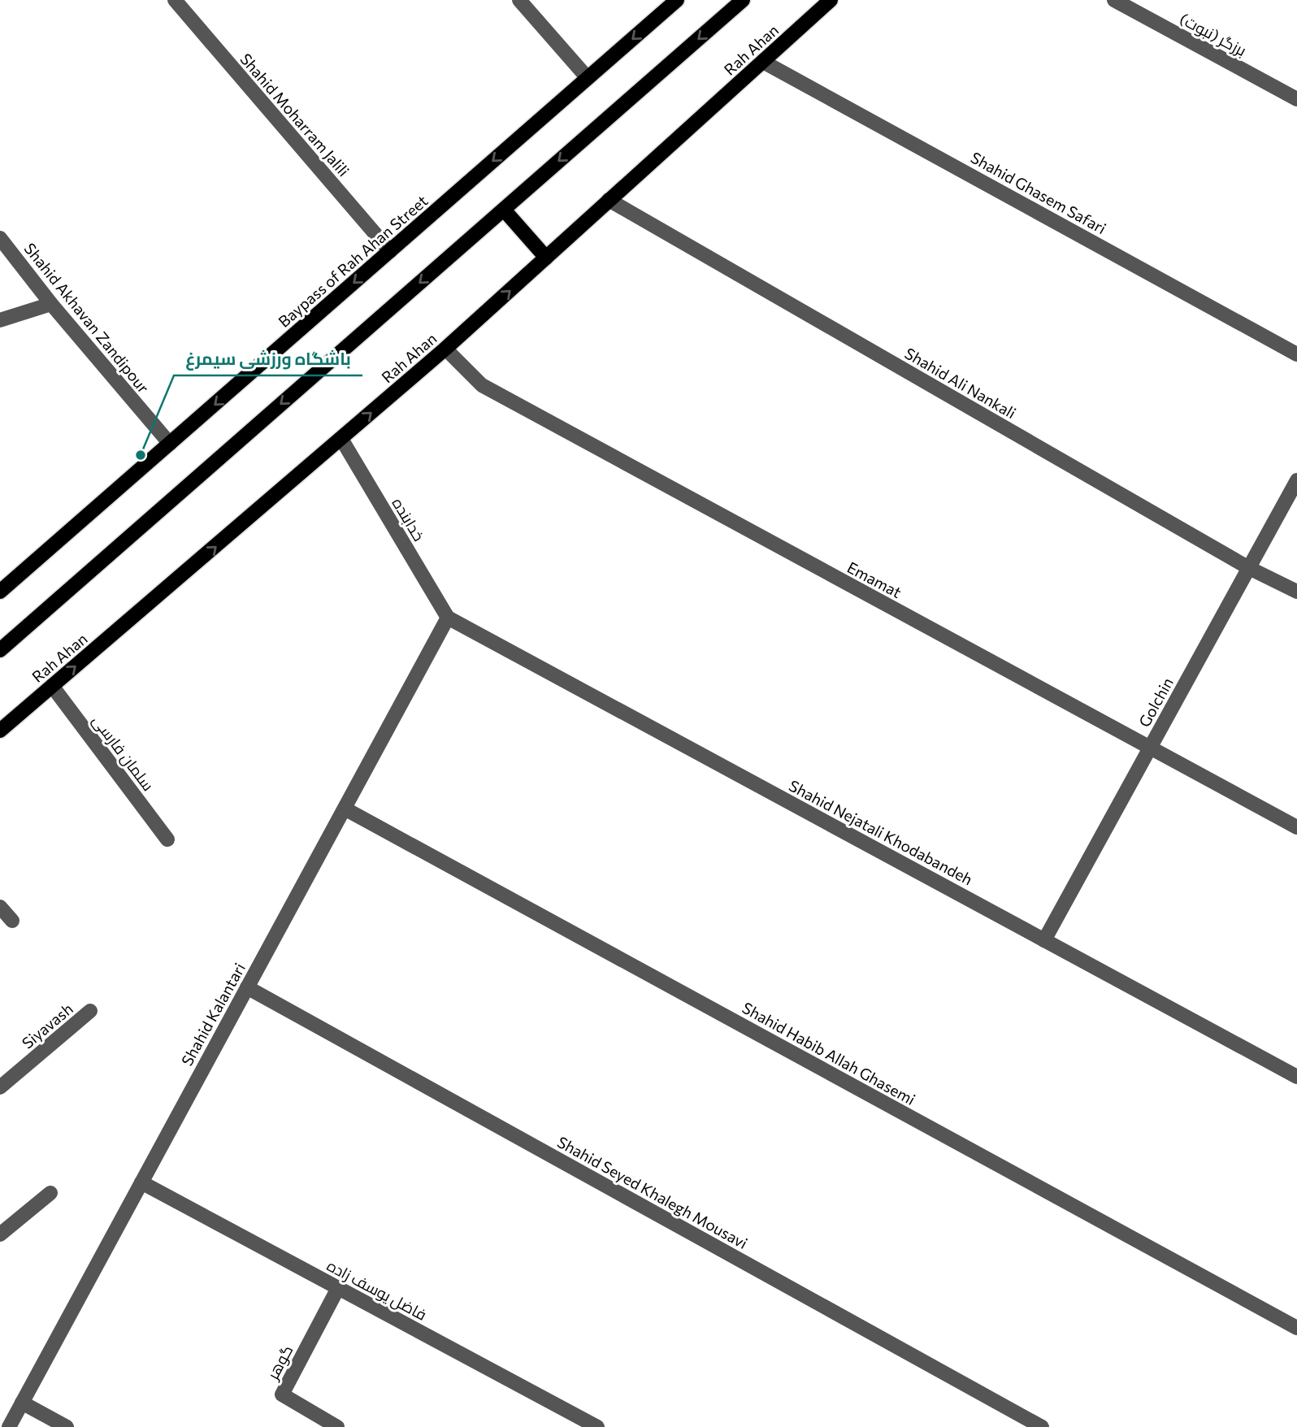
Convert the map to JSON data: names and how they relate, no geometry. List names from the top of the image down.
{
  "streets": {
    "main road": ["Rah Ahan", "Baypass of Rah Ahan Street"],
    "street": [
      "برزگر (نبوت)",
      "Shahid Moharram Jalili",
      "Shahid Ghasem Safari",
      "Shahid Akhavan Zandipour",
      "Shahid Ali Nankali",
      "خدابنده",
      "Emamat",
      "Golchin",
      "سلمان فارسی",
      "Shahid Nejatali Khodabandeh",
      "Shahid Kalantari",
      "Siyavash",
      "Shahid Habib Allah Ghasemi",
      "Shahid Seyed Khalegh Mousavi",
      "فاضل یوسف زاده",
      "گوهر"
    ]
  },
  "crossings": [
    ["Rah Ahan", "Shahid Ghasem Safari"],
    ["Rah Ahan", "Shahid Ali Nankali"],
    ["Rah Ahan", "خدابنده"],
    ["Rah Ahan", "Emamat"],
    ["Rah Ahan", "سلمان فارسی"],
    ["Shahid Moharram Jalili", "Baypass of Rah Ahan Street"],
    ["Baypass of Rah Ahan Street", "Shahid Akhavan Zandipour"],
    ["Shahid Ali Nankali", "Golchin"],
    ["خدابنده", "Shahid Nejatali Khodabandeh"],
    ["خدابنده", "Shahid Kalantari"],
    ["Emamat", "Golchin"],
    ["Golchin", "Shahid Nejatali Khodabandeh"],
    ["Shahid Nejatali Khodabandeh", "Shahid Kalantari"],
    ["Shahid Kalantari", "Shahid Habib Allah Ghasemi"],
    ["Shahid Kalantari", "Shahid Seyed Khalegh Mousavi"],
    ["Shahid Kalantari", "فاضل یوسف زاده"],
    ["فاضل یوسف زاده", "گوهر"]
  ],
  "places": ["باشگاه ورزشی سیمرغ"]
}
